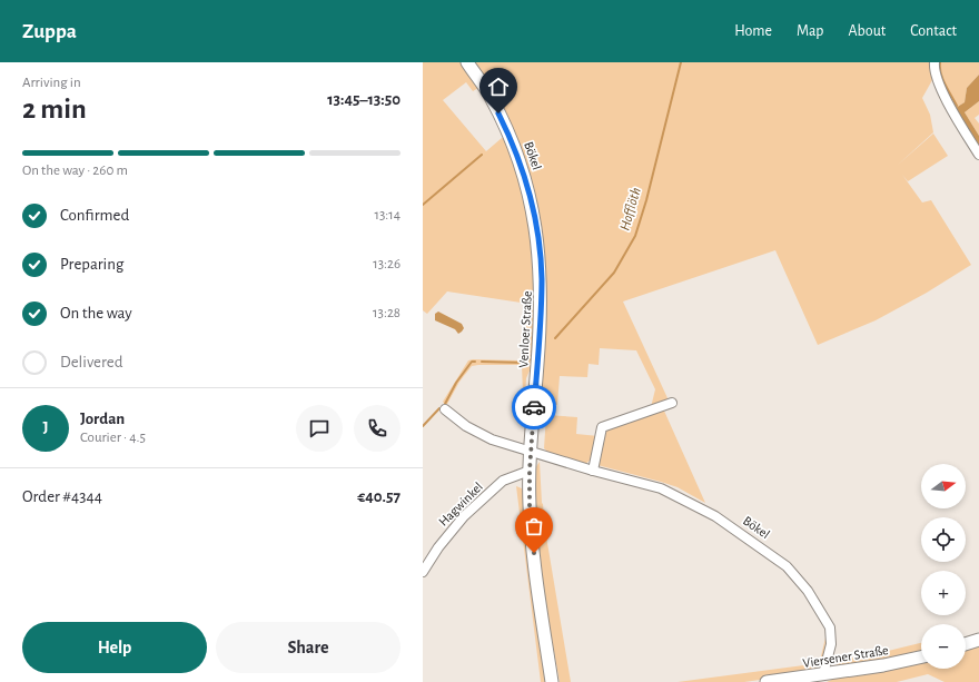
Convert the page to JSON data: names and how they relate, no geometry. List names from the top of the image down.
{
  "streets": {
    "main road": ["Bökel", "Venloer Straße", "Viersener Straße"],
    "street": ["Hagwinkel"]
  },
  "crossings": [
    ["Bökel", "Venloer Straße"],
    ["Bökel", "Viersener Straße"],
    ["Venloer Straße", "Hagwinkel"]
  ],
  "water": ["Hofflöth"],
  "north": "right",
  "page": {
    "header": "Zuppa",
    "nav": [
      "Home",
      "Map",
      "About",
      "Contact"
    ],
    "heading": ["2 min", "Arriving in", "13:45–13:50"],
    "panel": [
      "Jordan",
      "Courier · 4.5",
      "Order #4344",
      "€40.57"
    ],
    "bar": "On the way · 260 m",
    "list": [
      ["Confirmed", "13:14"],
      ["Preparing", "13:26"],
      ["On the way", "13:28"],
      "Delivered"
    ],
    "round": "J",
    "map_buttons": ["+", "−"],
    "buttons": ["Help", "Share"]
  }
}
